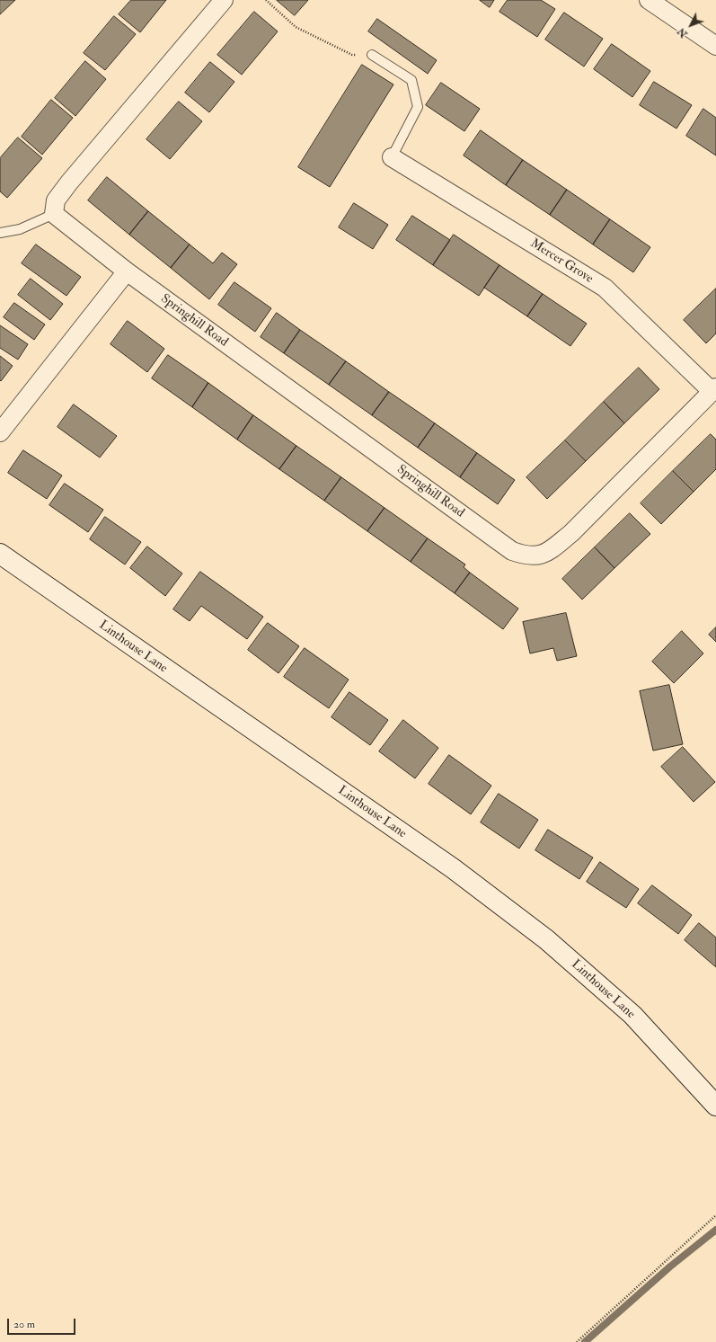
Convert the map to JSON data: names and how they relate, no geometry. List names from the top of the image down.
{
  "streets": {
    "street": ["Mercer Grove", "Springhill Road", "Linthouse Lane"]
  },
  "crossings": [
    ["Mercer Grove", "Springhill Road"]
  ],
  "scale_bar": "20 m",
  "north": "bottom left"
}
